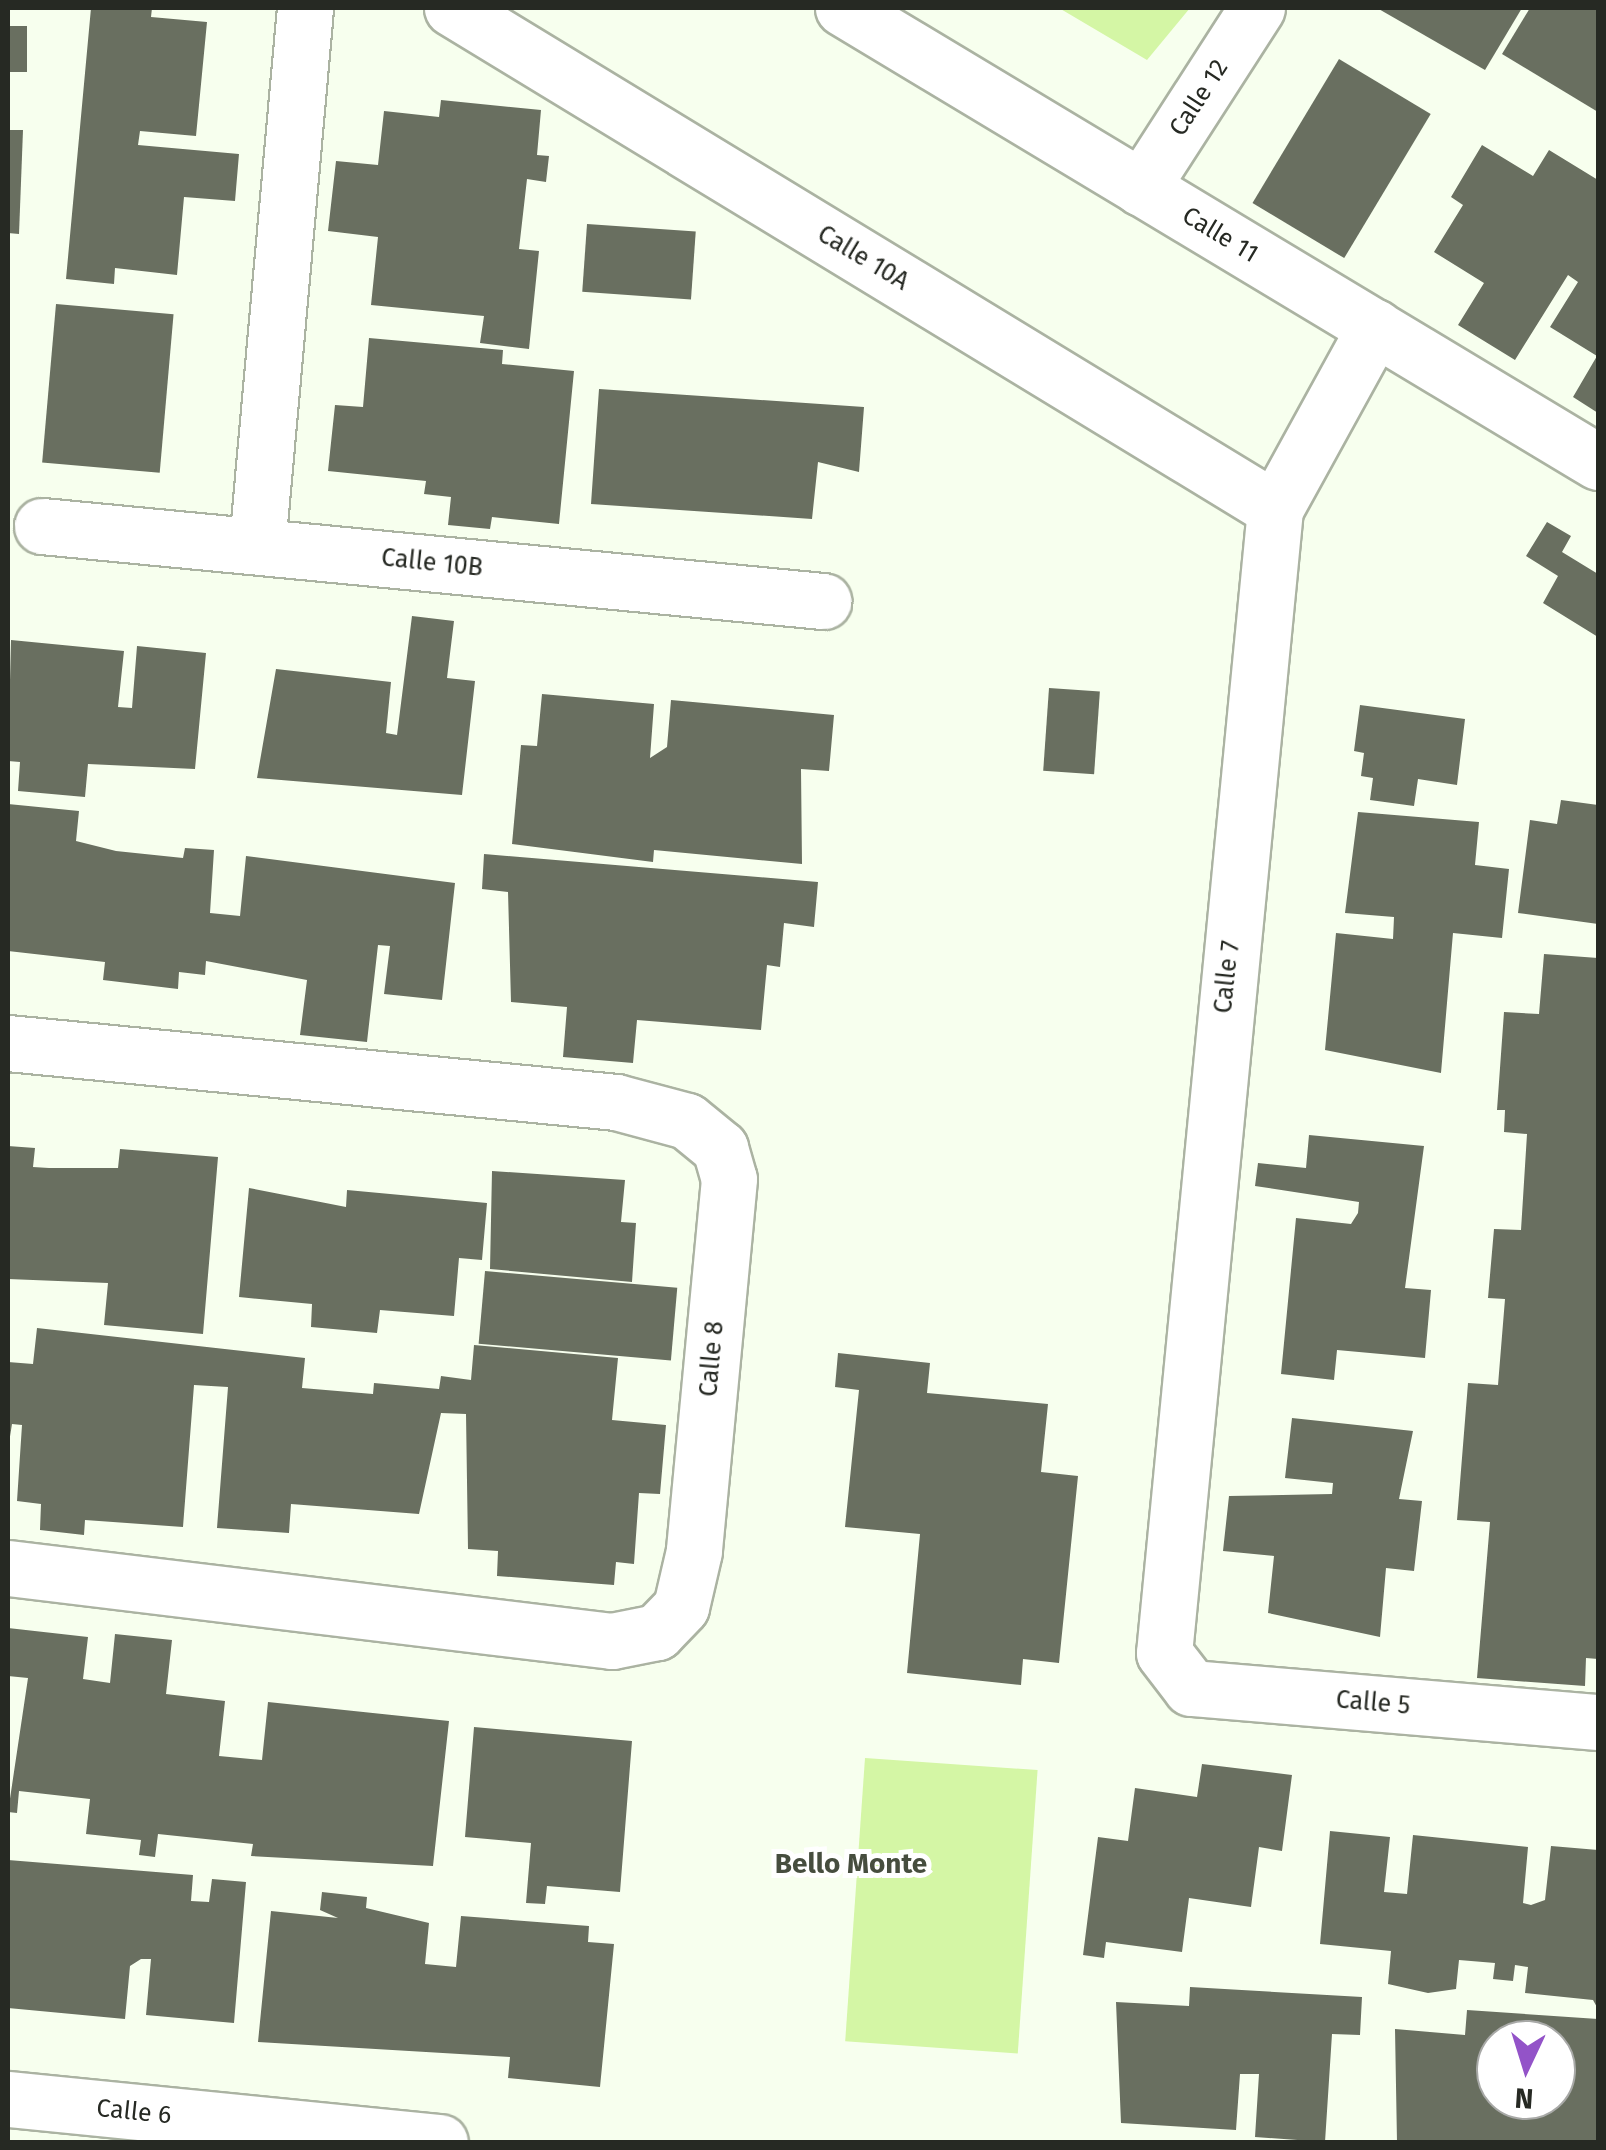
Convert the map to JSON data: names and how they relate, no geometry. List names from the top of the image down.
{
  "streets": {
    "street": [
      "Calle 12",
      "Calle 11",
      "Calle 10A",
      "Calle 10B",
      "Calle 7",
      "Calle 8",
      "Calle 5",
      "Calle 6"
    ]
  },
  "crossings": [
    ["Calle 12", "Calle 11"],
    ["Calle 11", "Calle 7"],
    ["Calle 10A", "Calle 7"],
    ["Calle 7", "Calle 5"]
  ],
  "districts": ["Bello Monte"],
  "north": "bottom"
}
